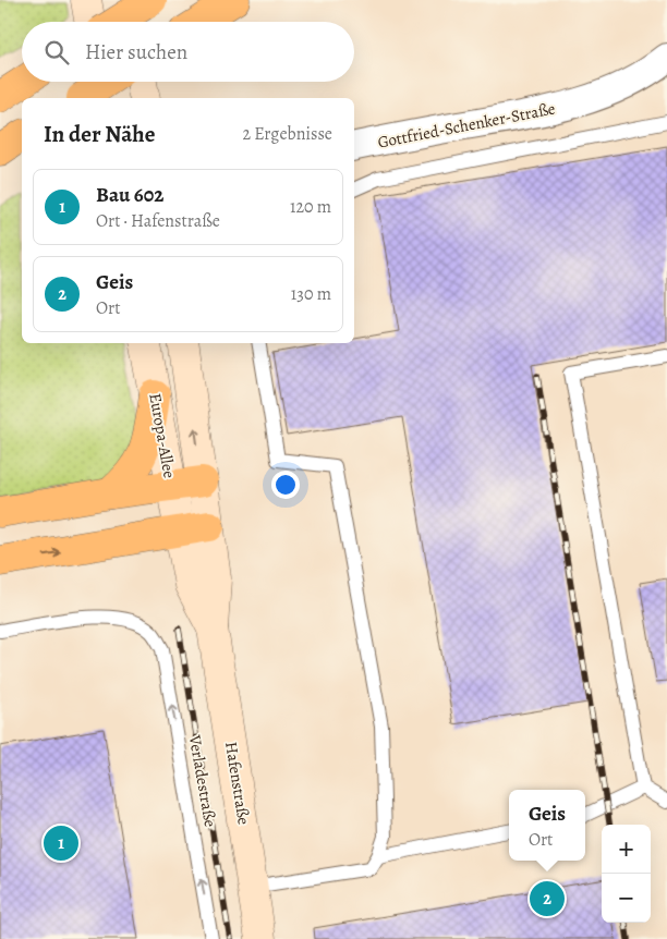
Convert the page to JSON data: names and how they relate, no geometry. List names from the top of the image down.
{
  "streets": {
    "street": ["Gottfried-Schenker-Straße", "Europa-Allee", "Hafenstraße"],
    "lane": ["Verladestraße"]
  },
  "crossings": [
    ["Europa-Allee", "Hafenstraße"]
  ],
  "page": {
    "search": "Hier suchen",
    "heading": ["In der Nähe", "2 Ergebnisse"],
    "list": [
      {
        "mark": "1",
        "name": "Bau 602",
        "note": "Ort · Hafenstraße",
        "value": "120 m"
      },
      {
        "mark": "2",
        "name": "Geis",
        "note": "Ort",
        "value": "130 m"
      }
    ],
    "popup": ["Geis", "Ort"],
    "pins": ["1", "2"],
    "map_buttons": ["+", "−"]
  }
}
